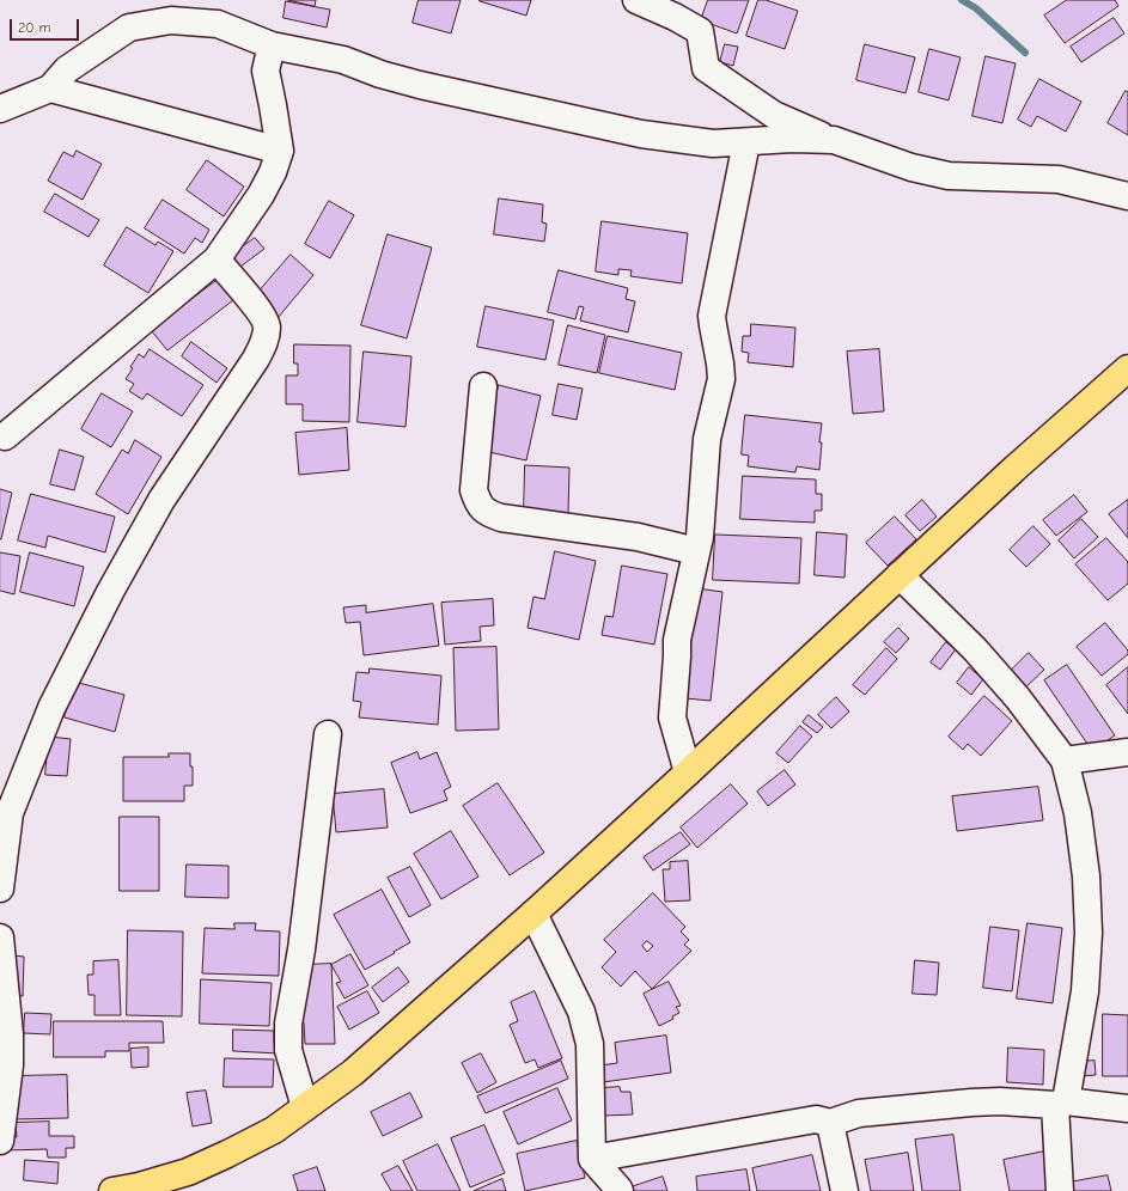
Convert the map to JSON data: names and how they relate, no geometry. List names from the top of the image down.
{
  "scale_bar": "20 m"
}
